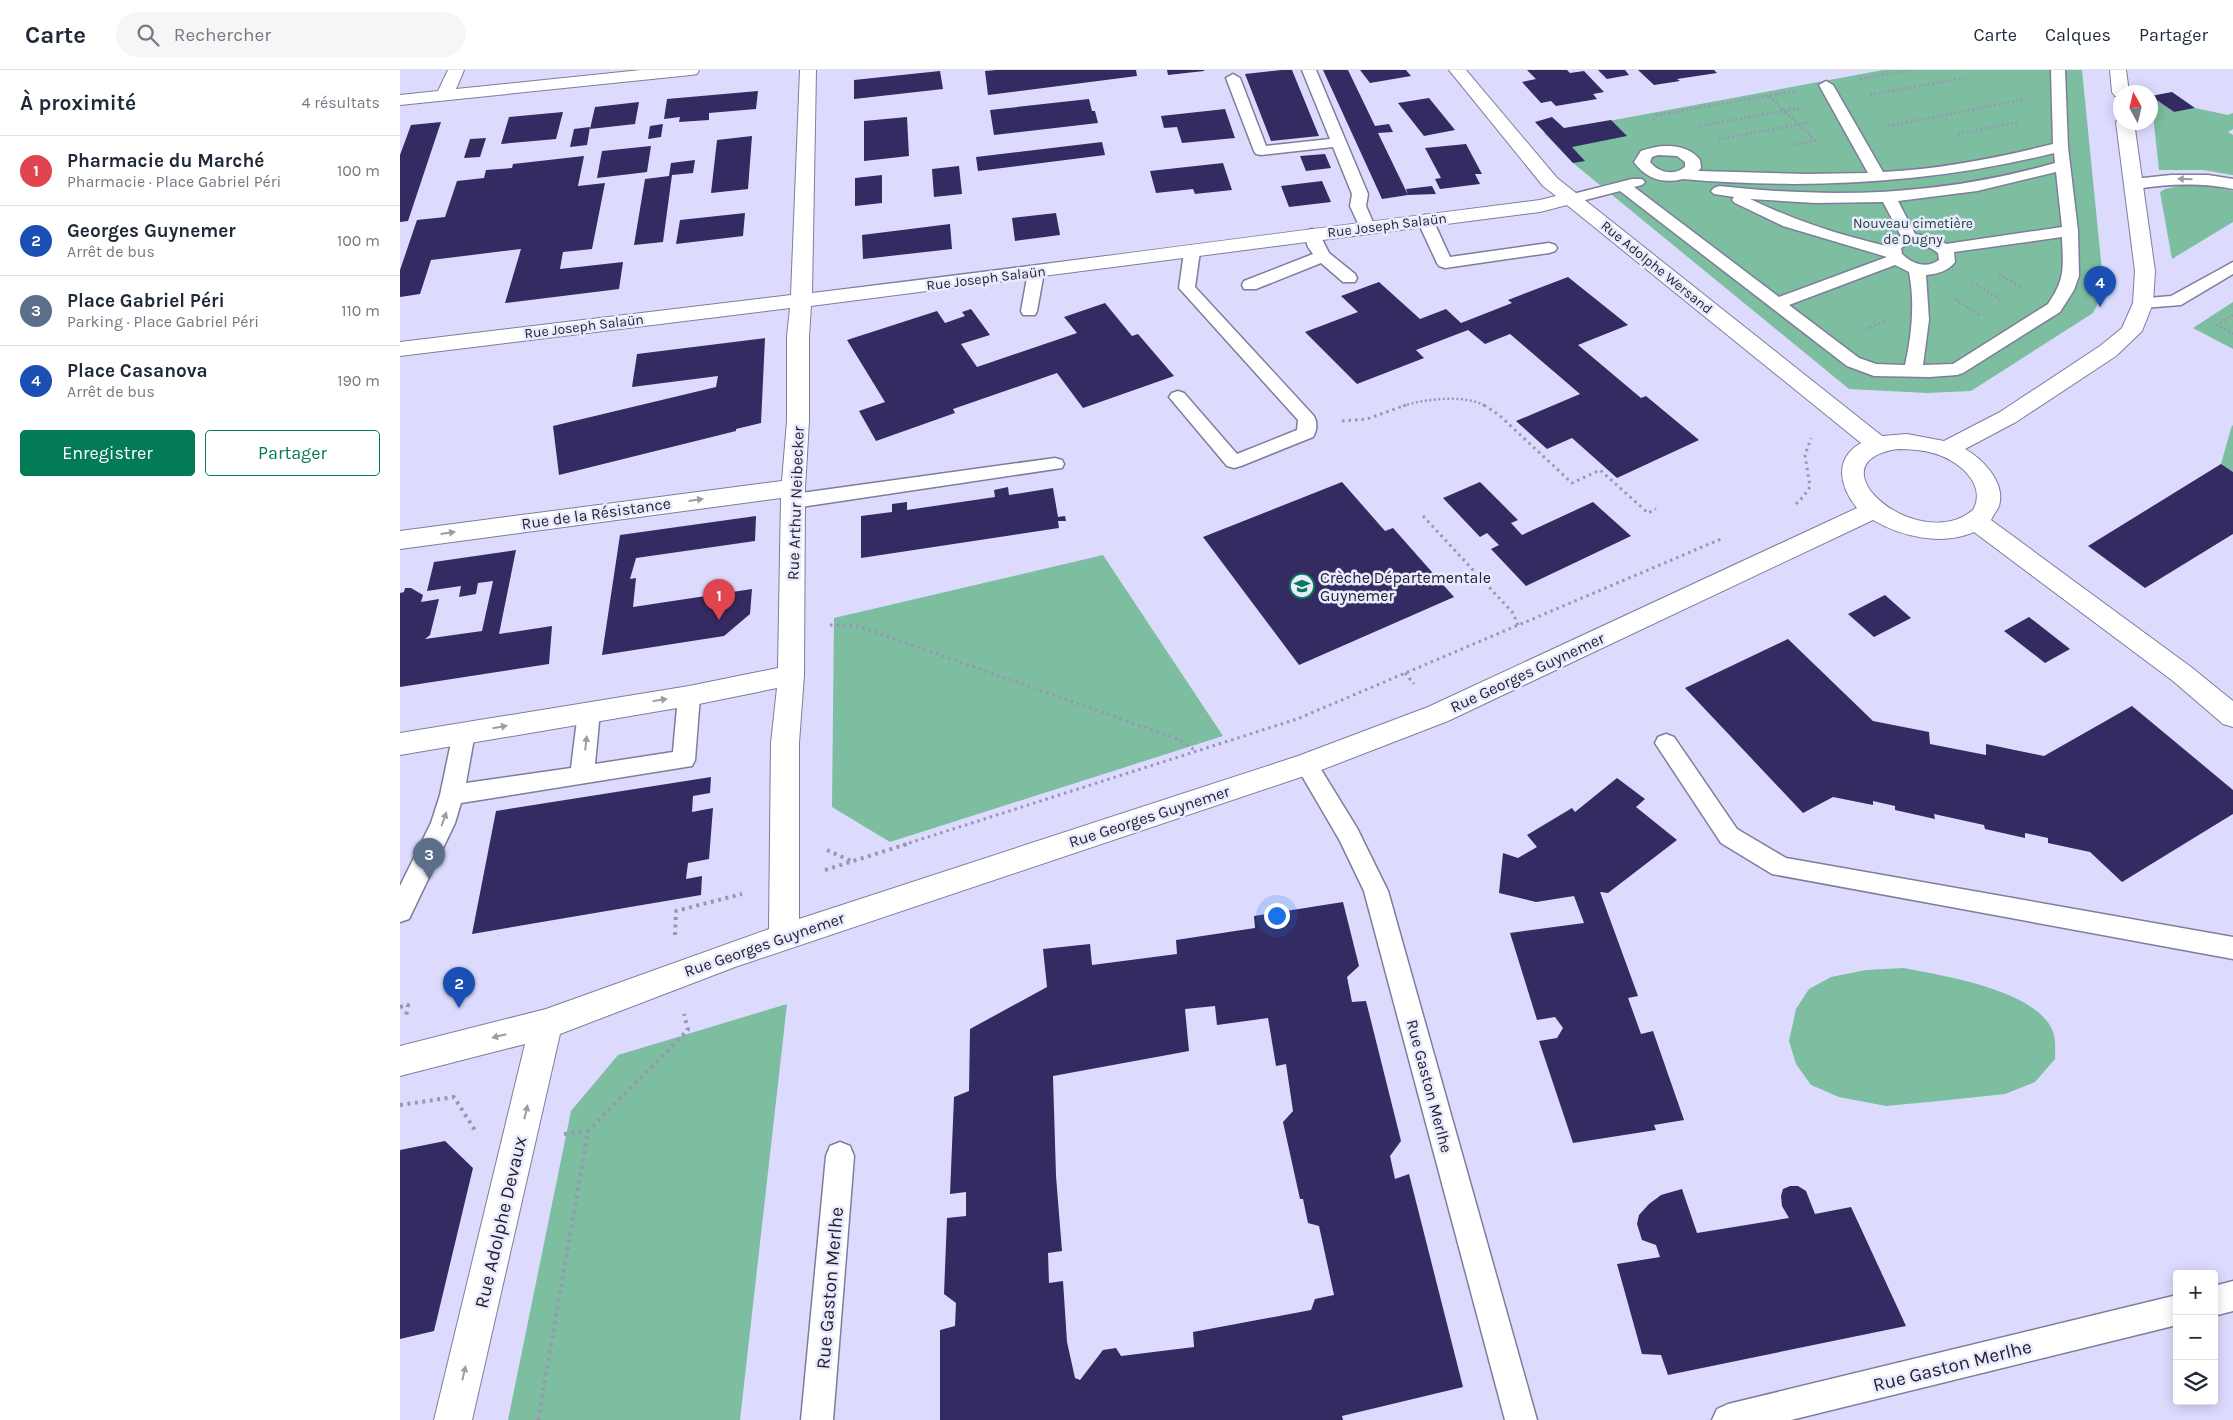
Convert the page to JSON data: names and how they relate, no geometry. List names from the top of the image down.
{
  "streets": {
    "street": [
      "Rue Joseph Salaün",
      "Rue Adolphe Wersand",
      "Rue Arthur Neibecker",
      "Rue de la Résistance",
      "Rue Georges Guynemer",
      "Rue Adolphe Devaux"
    ],
    "lane": ["Rue Gaston Merlhe"]
  },
  "crossings": [
    ["Rue Joseph Salaün", "Rue Adolphe Wersand"],
    ["Rue Joseph Salaün", "Rue Arthur Neibecker"],
    ["Rue Adolphe Wersand", "Rue Georges Guynemer"],
    ["Rue Arthur Neibecker", "Rue de la Résistance"],
    ["Rue Arthur Neibecker", "Rue Georges Guynemer"],
    ["Rue Georges Guynemer", "Rue Gaston Merlhe"],
    ["Rue Georges Guynemer", "Rue Adolphe Devaux"]
  ],
  "one_way": ["Rue Adolphe Devaux"],
  "parks": ["Nouveau cimetière de Dugny"],
  "places": {
    "school or university": ["Crèche Départementale Guynemer"]
  },
  "north": "top",
  "page": {
    "header": "Carte",
    "search": "Rechercher",
    "nav": ["Carte", "Calques", "Partager"],
    "heading": ["À proximité", "4 résultats"],
    "list": [
      {
        "mark": "1",
        "name": "Pharmacie du Marché",
        "note": "Pharmacie · Place Gabriel Péri",
        "value": "100 m"
      },
      {
        "mark": "2",
        "name": "Georges Guynemer",
        "note": "Arrêt de bus",
        "value": "100 m"
      },
      {
        "mark": "3",
        "name": "Place Gabriel Péri",
        "note": "Parking · Place Gabriel Péri",
        "value": "110 m"
      },
      {
        "mark": "4",
        "name": "Place Casanova",
        "note": "Arrêt de bus",
        "value": "190 m"
      }
    ],
    "pins": [
      "4",
      "1",
      "3",
      "2"
    ],
    "buttons": ["Enregistrer", "Partager"],
    "map_buttons": ["+", "−"]
  }
}
